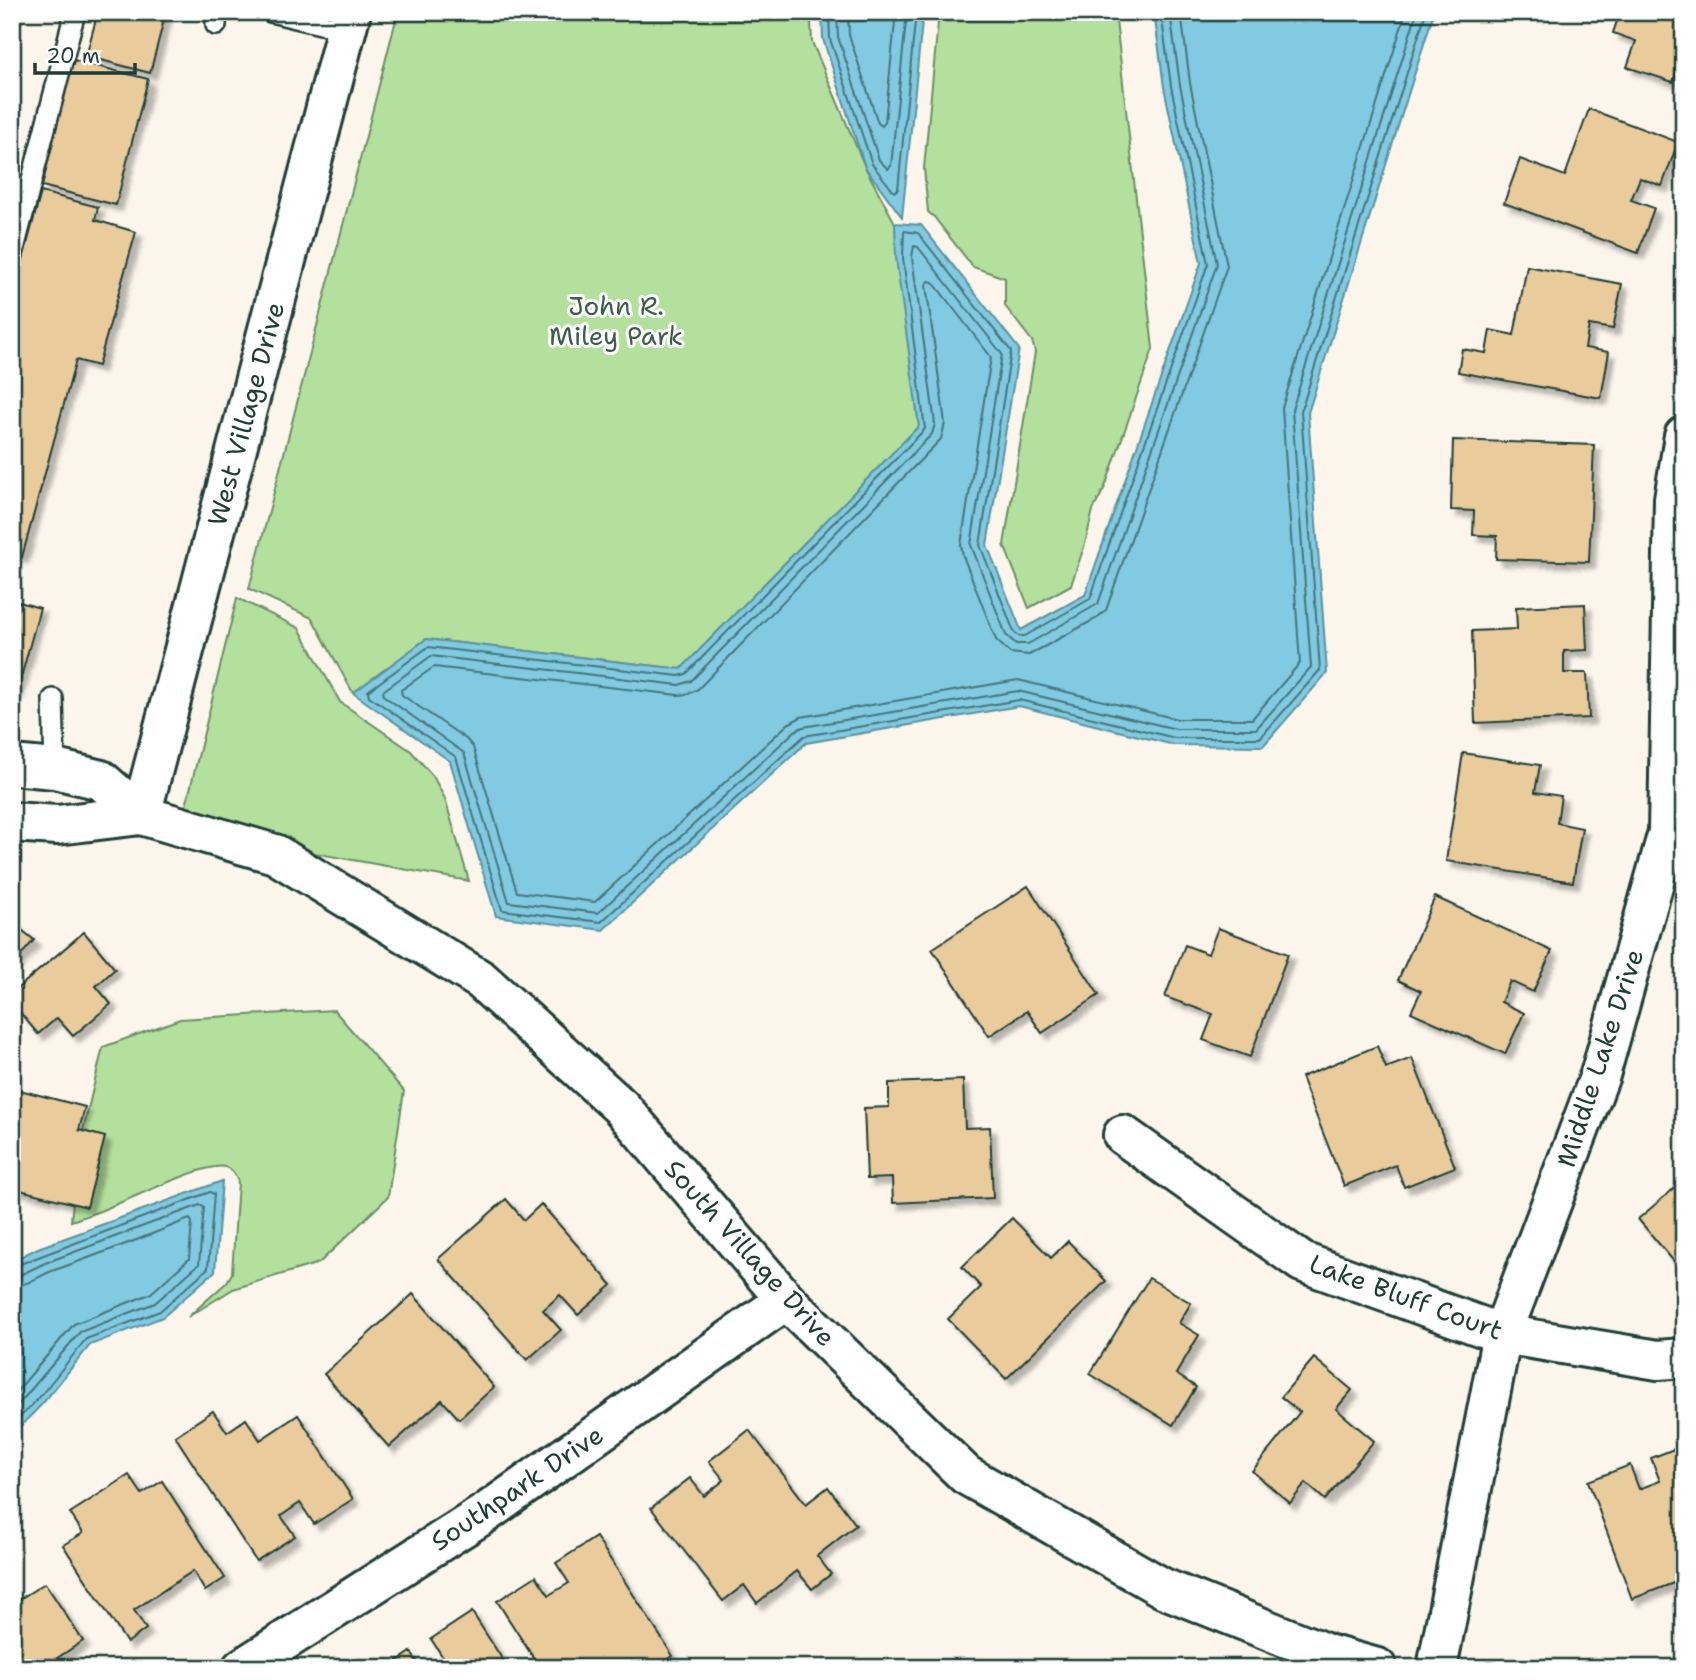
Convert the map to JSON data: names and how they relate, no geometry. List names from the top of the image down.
{
  "streets": {
    "street": [
      "West Village Drive",
      "Middle Lake Drive",
      "South Village Drive",
      "Lake Bluff Court",
      "Southpark Drive"
    ]
  },
  "crossings": [
    ["West Village Drive", "South Village Drive"],
    ["Middle Lake Drive", "Lake Bluff Court"],
    ["South Village Drive", "Southpark Drive"]
  ],
  "parks": ["John R. Miley Park"],
  "scale_bar": "20 m"
}
